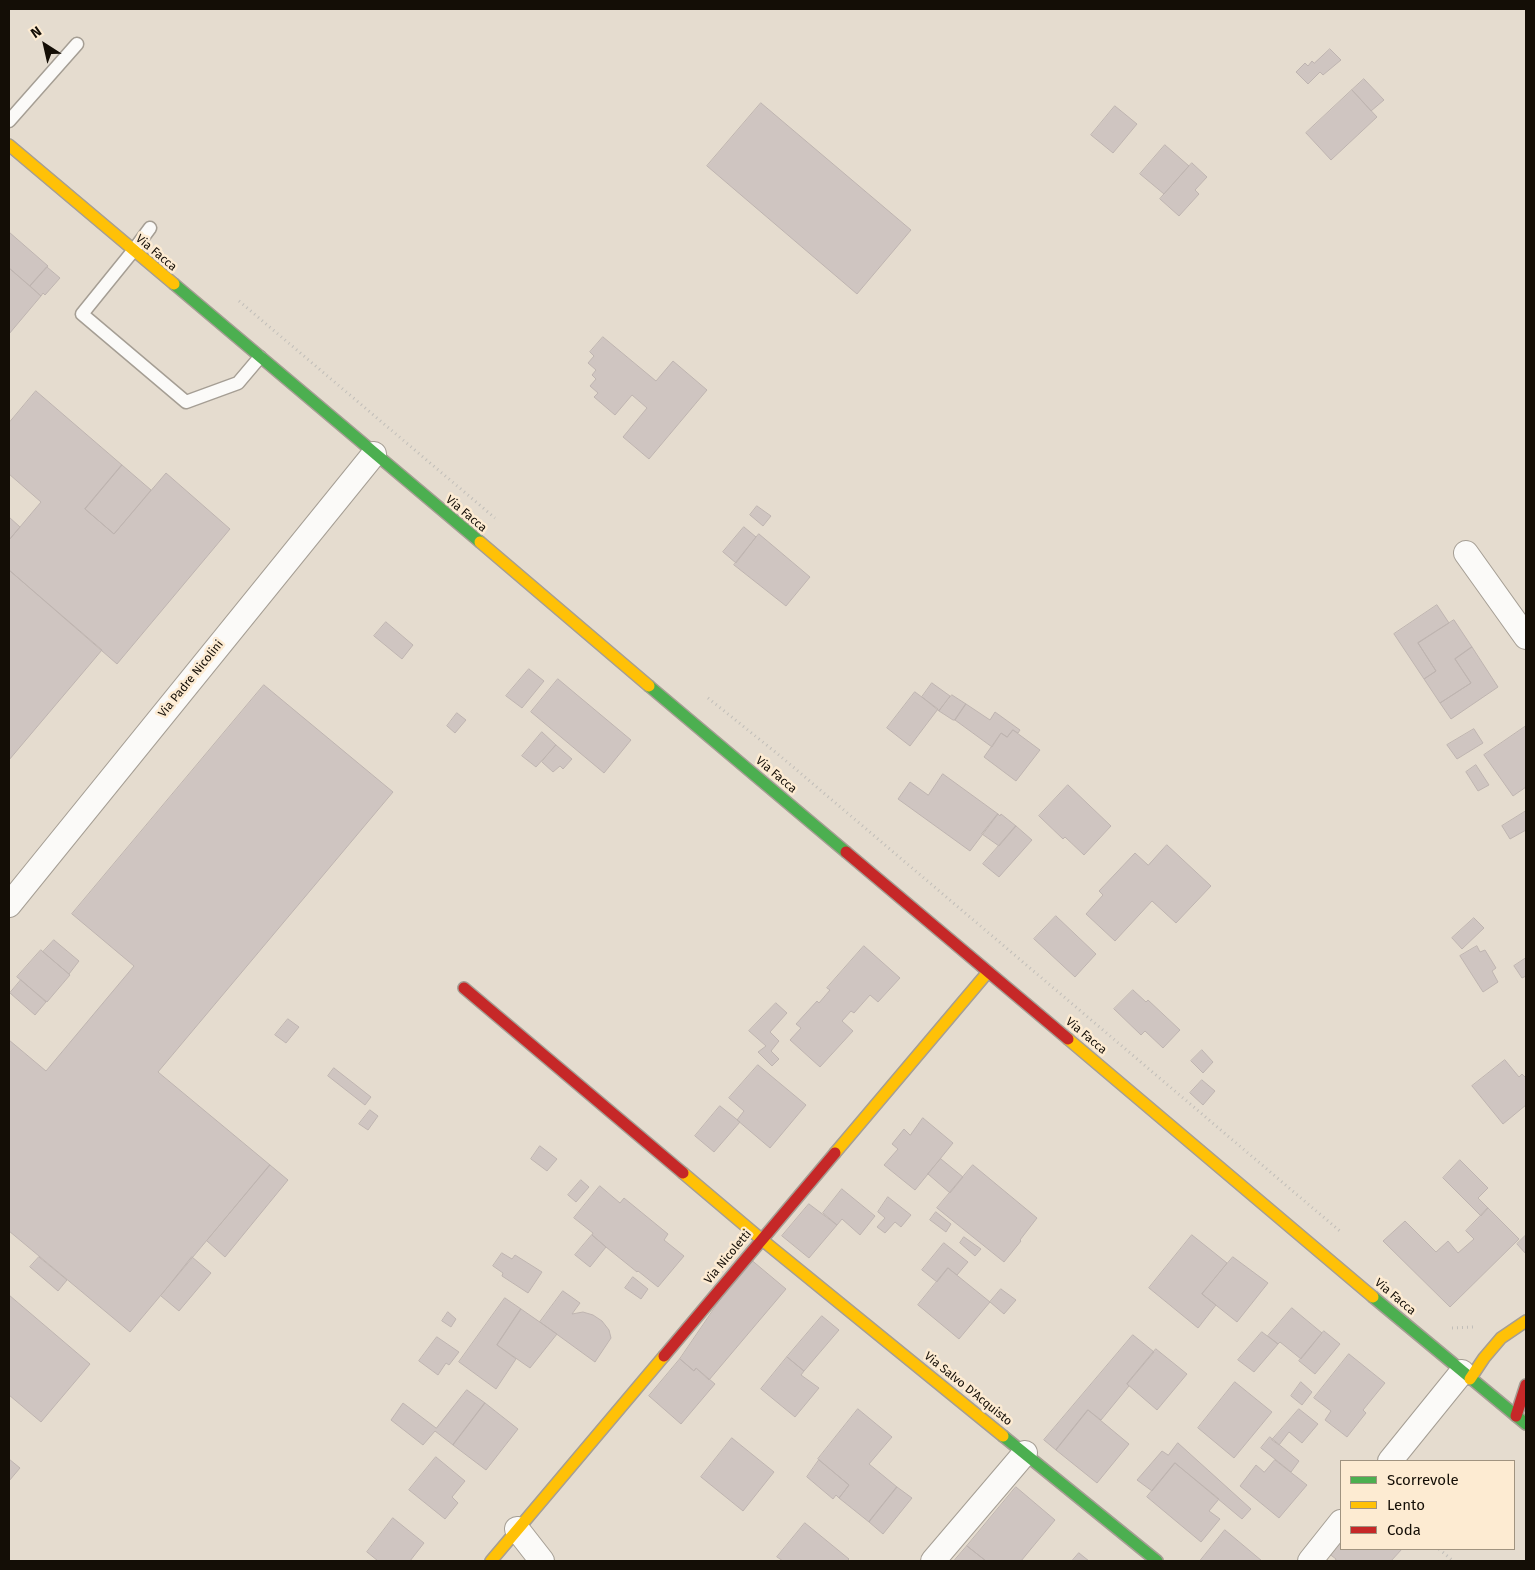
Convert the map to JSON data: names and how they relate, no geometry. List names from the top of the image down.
{
  "streets": {
    "main road": ["Via Facca", "Via Nicoletti", "Via Salvo D'Acquisto"],
    "street": ["Via Padre Nicolini"]
  },
  "crossings": [
    ["Via Facca", "Via Padre Nicolini"],
    ["Via Facca", "Via Nicoletti"],
    ["Via Nicoletti", "Via Salvo D'Acquisto"]
  ],
  "legend": ["Scorrevole", "Lento", "Coda"],
  "north": "top left"
}
